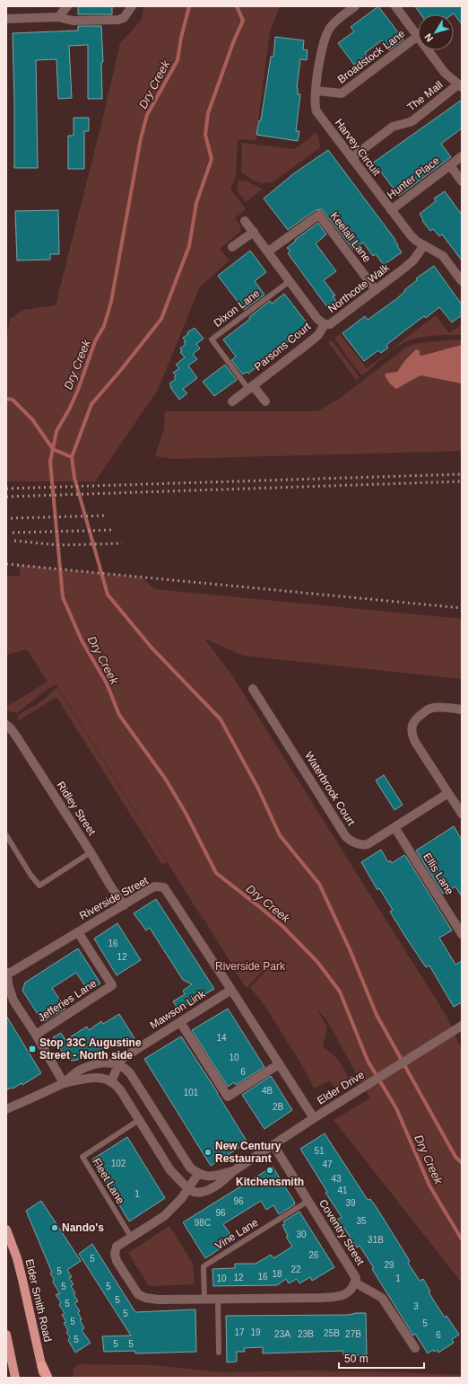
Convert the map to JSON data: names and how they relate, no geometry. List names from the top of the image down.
{
  "streets": {
    "main road": ["Elder Smith Road"],
    "street": [
      "Broadstock Lane",
      "The Mall",
      "Harvey Circuit",
      "Hunter Place",
      "Keelall Lane",
      "Northcote Walk",
      "Parsons Court",
      "Waterbrook Court",
      "Ridley Street",
      "Ellis Lane",
      "Riverside Street",
      "Jefferies Lane",
      "Mawson Link",
      "Elder Drive",
      "Coventry Street"
    ],
    "lane": ["Dixon Lane", "Fleet Lane", "Vine Lane"]
  },
  "crossings": [
    ["Broadstock Lane", "Harvey Circuit"],
    ["The Mall", "Harvey Circuit"],
    ["Harvey Circuit", "Hunter Place"],
    ["Harvey Circuit", "Northcote Walk"],
    ["Keelall Lane", "Northcote Walk"],
    ["Northcote Walk", "Dixon Lane"],
    ["Northcote Walk", "Parsons Court"],
    ["Dixon Lane", "Parsons Court"],
    ["Waterbrook Court", "Ellis Lane"],
    ["Ridley Street", "Riverside Street"],
    ["Riverside Street", "Jefferies Lane"],
    ["Riverside Street", "Mawson Link"],
    ["Riverside Street", "Elder Drive"],
    ["Elder Drive", "Coventry Street"],
    ["Fleet Lane", "Coventry Street"],
    ["Coventry Street", "Vine Lane"]
  ],
  "water": ["Dry Creek"],
  "parks": ["Riverside Park"],
  "places": {
    "transit": ["Stop 33C Augustine Street - North side"],
    "other": ["New Century Restaurant", "Kitchensmith", "Nando's"]
  },
  "house_numbers": [
    "16",
    "12",
    "14",
    "10",
    "6",
    "4B",
    "101",
    "2B",
    "51",
    "102",
    "47",
    "43",
    "41",
    "1",
    "96",
    "39",
    "96",
    "35",
    "98C",
    "30",
    "31B",
    "26",
    "5",
    "29",
    "22",
    "5",
    "18",
    "16",
    "12",
    "10",
    "1",
    "5",
    "5",
    "5",
    "5",
    "3",
    "5",
    "5",
    "5",
    "17",
    "19",
    "25B",
    "23A",
    "23B",
    "27B",
    "6",
    "5",
    "5",
    "5"
  ],
  "scale_bar": "50 m",
  "north": "bottom left"
}
